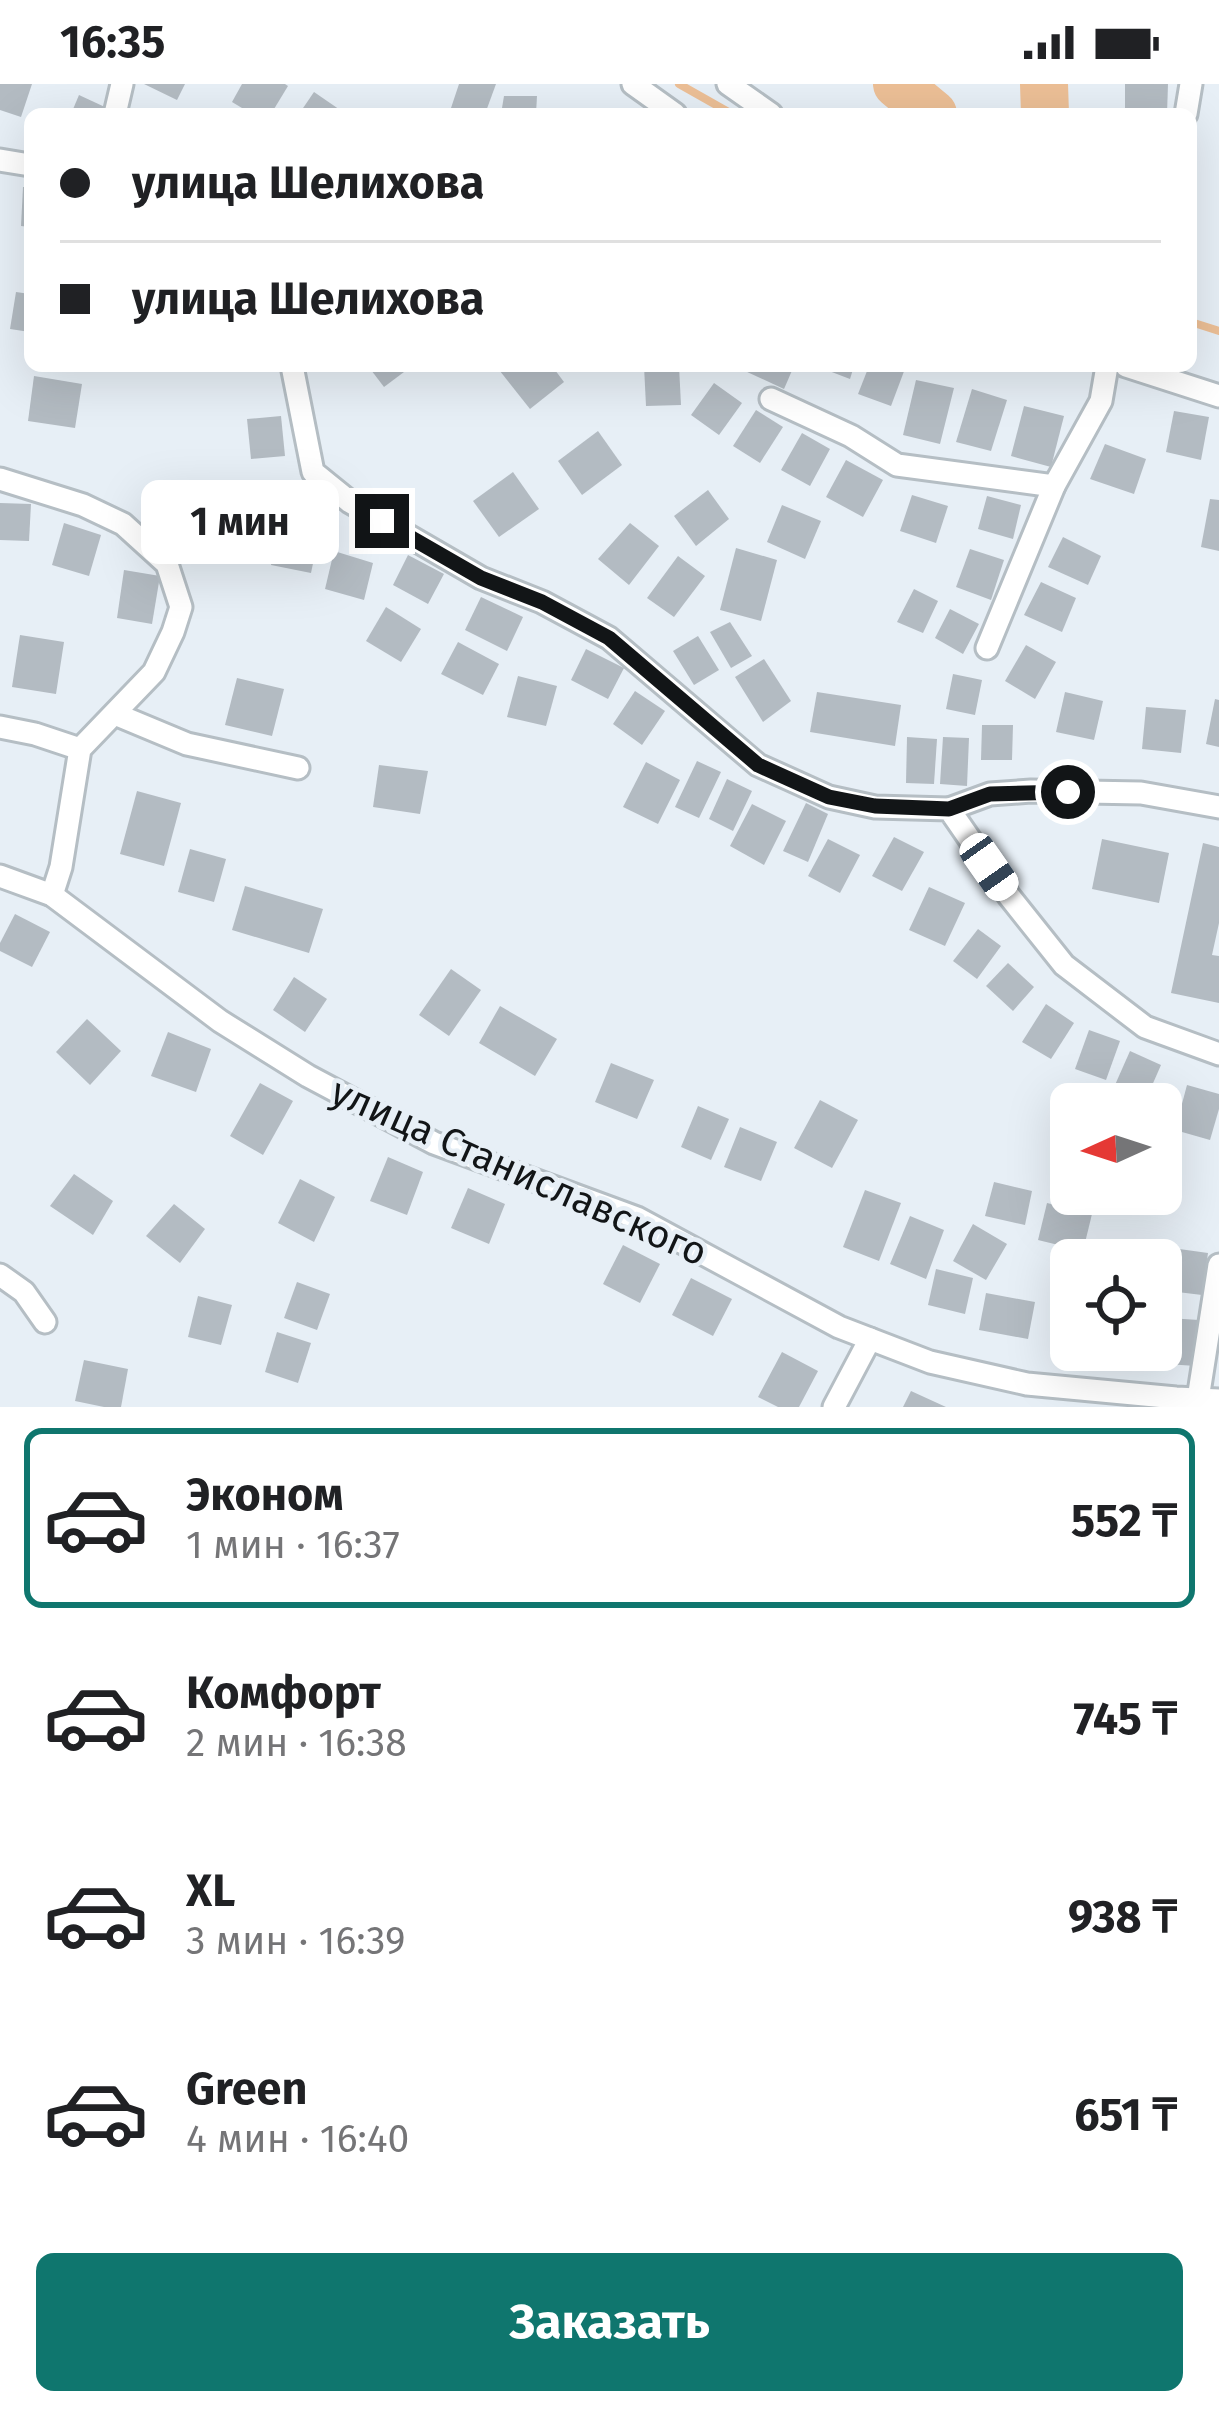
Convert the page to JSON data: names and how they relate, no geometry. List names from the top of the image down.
{
  "streets": {
    "street": ["улица Станиславского"]
  },
  "north": "left",
  "page": {
    "status": "16:35",
    "banner": ["улица Шелихова", "улица Шелихова"],
    "bubble": "1 мин",
    "list": [
      {
        "name": "Эконом",
        "note": "1 мин · 16:37",
        "value": "552 ₸"
      },
      {
        "name": "Комфорт",
        "note": "2 мин · 16:38",
        "value": "745 ₸"
      },
      {
        "name": "XL",
        "note": "3 мин · 16:39",
        "value": "938 ₸"
      },
      {
        "name": "Green",
        "note": "4 мин · 16:40",
        "value": "651 ₸"
      }
    ],
    "buttons": "Заказать"
  }
}
